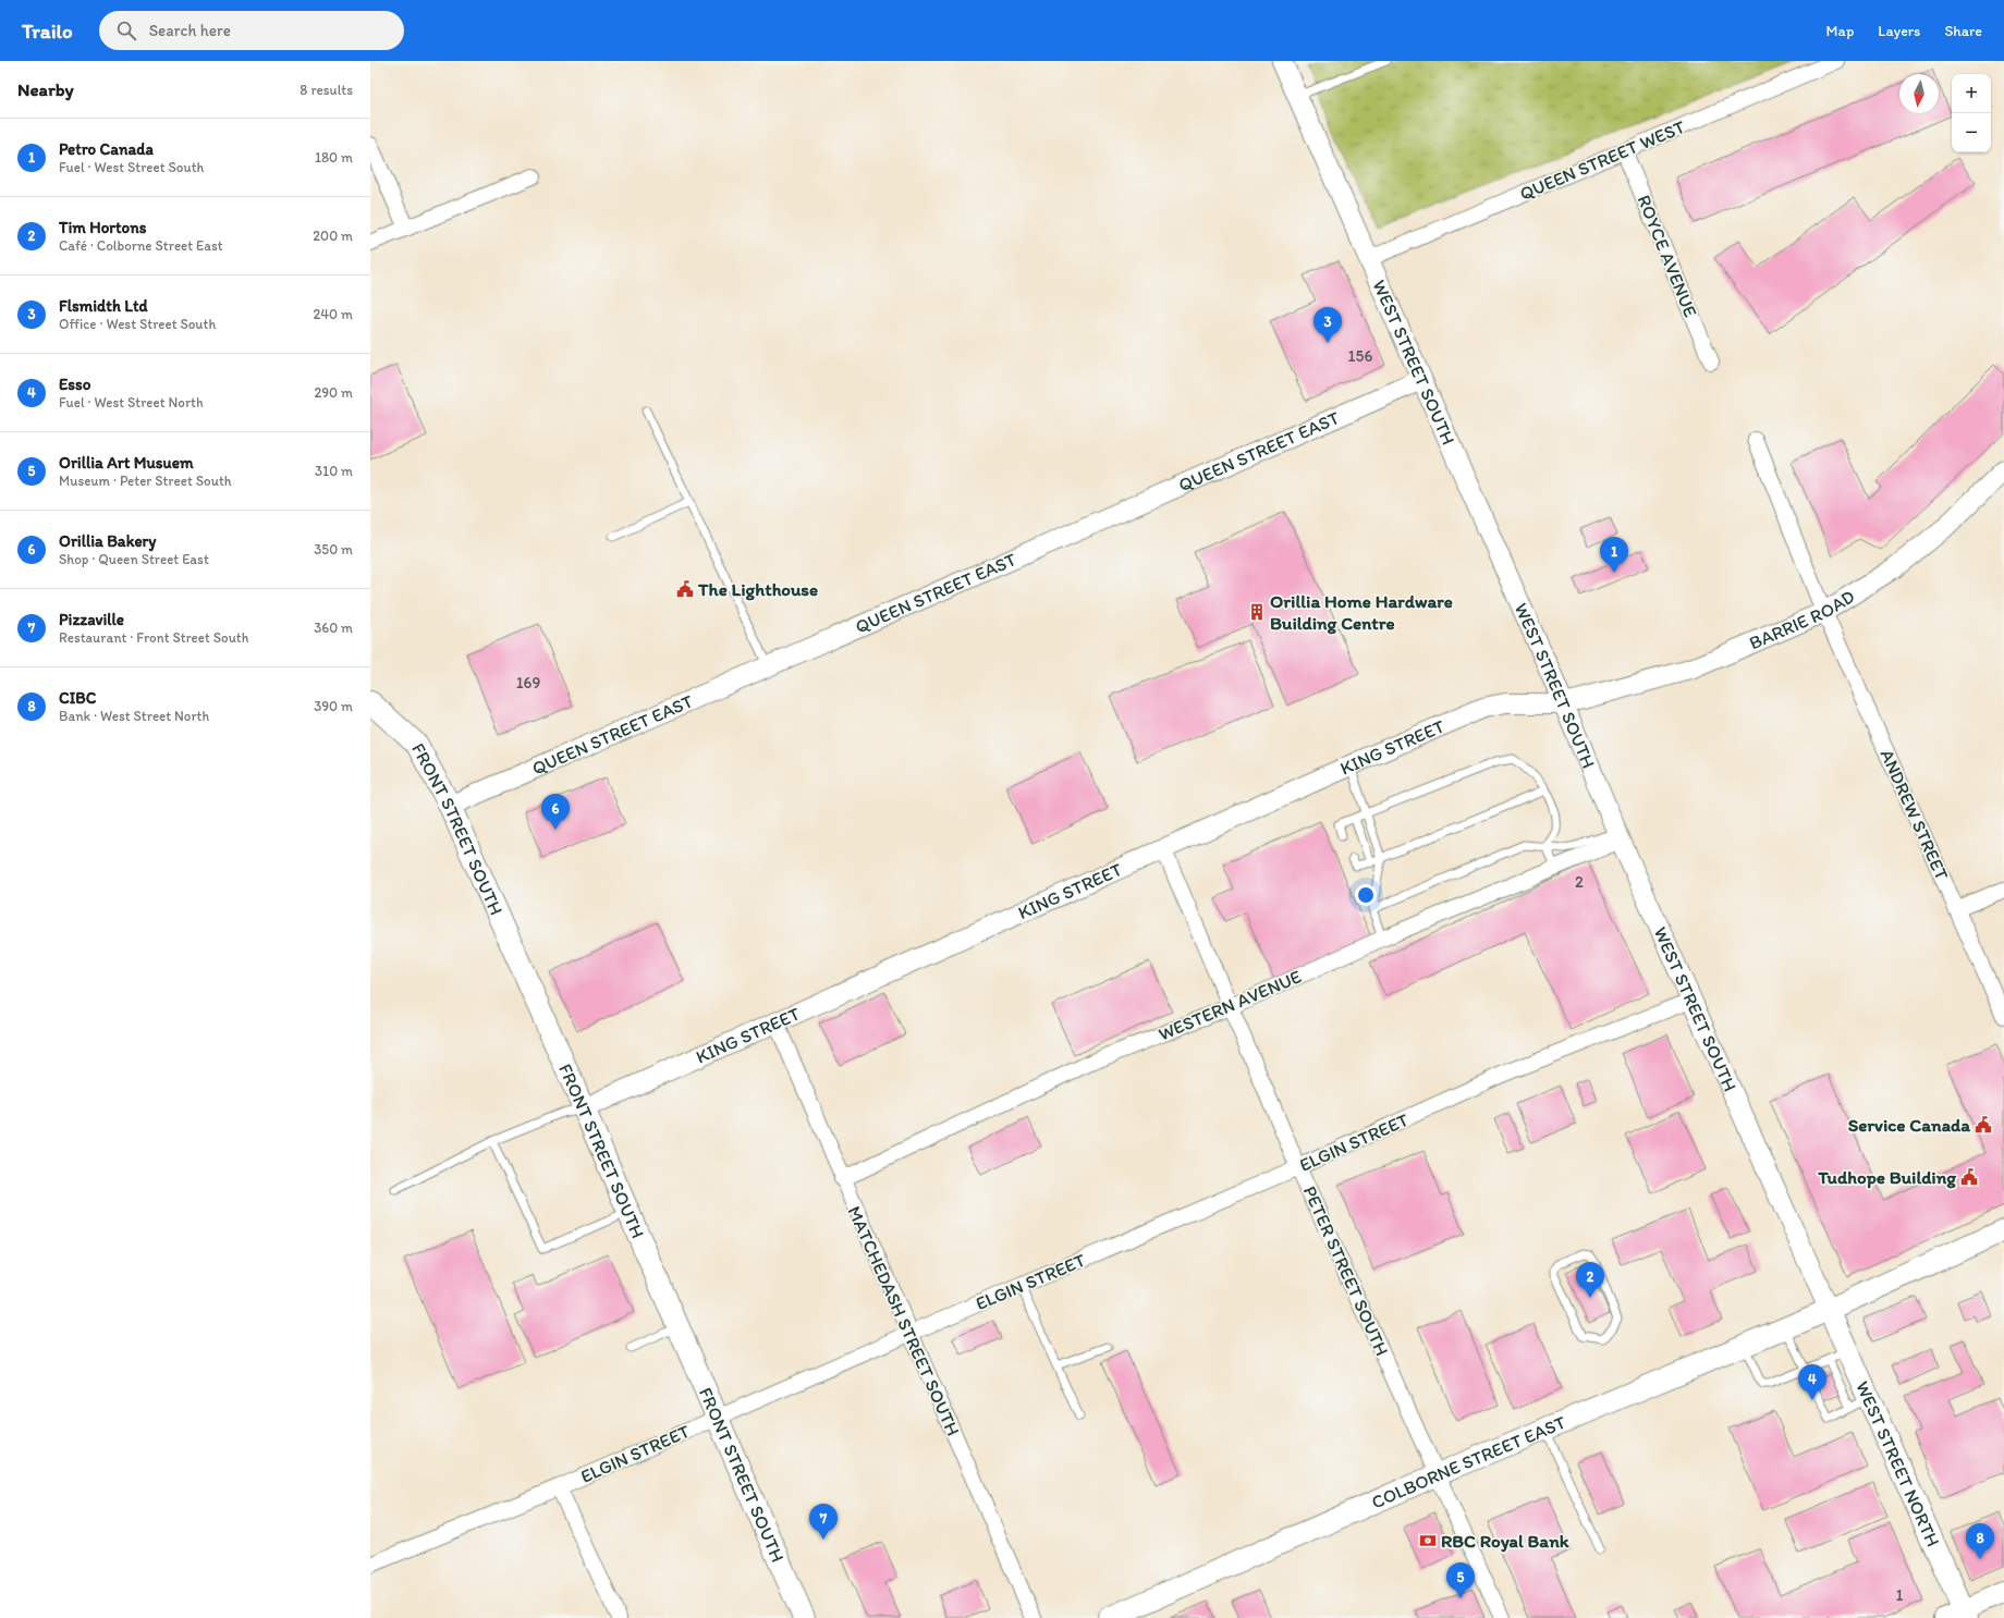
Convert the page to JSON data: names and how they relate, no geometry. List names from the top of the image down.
{
  "streets": {
    "main road": ["FRONT STREET SOUTH", "COLBORNE STREET EAST", "WEST STREET NORTH"],
    "street": [
      "QUEEN STREET WEST",
      "ROYCE AVENUE",
      "WEST STREET SOUTH",
      "QUEEN STREET EAST",
      "BARRIE ROAD",
      "KING STREET",
      "ANDREW STREET",
      "WESTERN AVENUE",
      "ELGIN STREET",
      "PETER STREET SOUTH",
      "MATCHEDASH STREET SOUTH"
    ]
  },
  "crossings": [
    ["QUEEN STREET WEST", "ROYCE AVENUE"],
    ["QUEEN STREET WEST", "WEST STREET SOUTH"],
    ["WEST STREET SOUTH", "QUEEN STREET EAST"],
    ["WEST STREET SOUTH", "BARRIE ROAD"],
    ["WEST STREET SOUTH", "KING STREET"],
    ["WEST STREET SOUTH", "WESTERN AVENUE"],
    ["WEST STREET SOUTH", "ELGIN STREET"],
    ["WEST STREET SOUTH", "COLBORNE STREET EAST"],
    ["WEST STREET SOUTH", "WEST STREET NORTH"],
    ["QUEEN STREET EAST", "FRONT STREET SOUTH"],
    ["BARRIE ROAD", "KING STREET"],
    ["BARRIE ROAD", "ANDREW STREET"],
    ["KING STREET", "FRONT STREET SOUTH"],
    ["KING STREET", "PETER STREET SOUTH"],
    ["KING STREET", "MATCHEDASH STREET SOUTH"],
    ["FRONT STREET SOUTH", "ELGIN STREET"],
    ["WESTERN AVENUE", "PETER STREET SOUTH"],
    ["WESTERN AVENUE", "MATCHEDASH STREET SOUTH"],
    ["ELGIN STREET", "PETER STREET SOUTH"],
    ["ELGIN STREET", "MATCHEDASH STREET SOUTH"],
    ["PETER STREET SOUTH", "COLBORNE STREET EAST"],
    ["COLBORNE STREET EAST", "WEST STREET NORTH"]
  ],
  "places": {
    "public building": ["The Lighthouse", "Service Canada", "Tudhope Building"],
    "building": ["Orillia Home Hardware Building Centre"],
    "bank": ["RBC Royal Bank"]
  },
  "house_numbers": [
    "156",
    "169",
    "2",
    "1"
  ],
  "north": "bottom",
  "page": {
    "header": "Trailo",
    "search": "Search here",
    "nav": ["Map", "Layers", "Share"],
    "heading": ["Nearby", "8 results"],
    "map_buttons": ["+", "−"],
    "list": [
      {
        "mark": "1",
        "name": "Petro Canada",
        "note": "Fuel · West Street South",
        "value": "180 m"
      },
      {
        "mark": "2",
        "name": "Tim Hortons",
        "note": "Café · Colborne Street East",
        "value": "200 m"
      },
      {
        "mark": "3",
        "name": "Flsmidth Ltd",
        "note": "Office · West Street South",
        "value": "240 m"
      },
      {
        "mark": "4",
        "name": "Esso",
        "note": "Fuel · West Street North",
        "value": "290 m"
      },
      {
        "mark": "5",
        "name": "Orillia Art Musuem",
        "note": "Museum · Peter Street South",
        "value": "310 m"
      },
      {
        "mark": "6",
        "name": "Orillia Bakery",
        "note": "Shop · Queen Street East",
        "value": "350 m"
      },
      {
        "mark": "7",
        "name": "Pizzaville",
        "note": "Restaurant · Front Street South",
        "value": "360 m"
      },
      {
        "mark": "8",
        "name": "CIBC",
        "note": "Bank · West Street North",
        "value": "390 m"
      }
    ],
    "pins": [
      "3",
      "1",
      "6",
      "2",
      "4",
      "7",
      "8",
      "5"
    ]
  }
}
